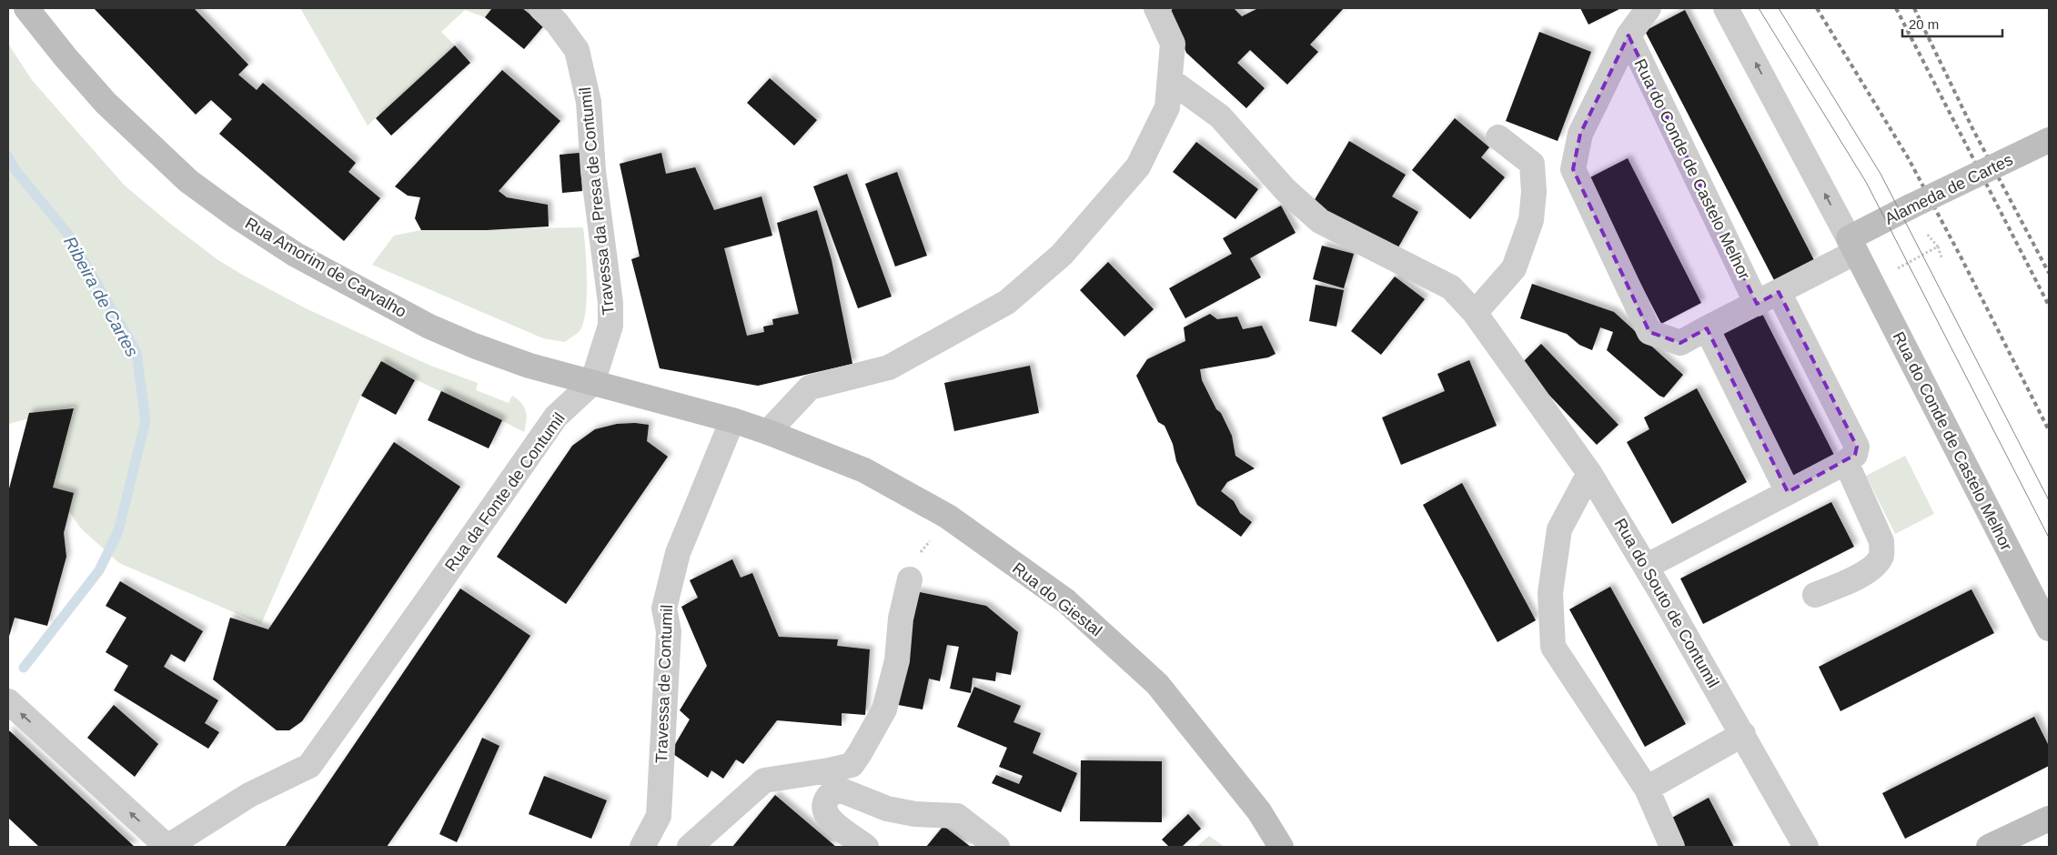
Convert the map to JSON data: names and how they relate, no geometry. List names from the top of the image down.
{
  "streets": {
    "street": [
      "Rua do Conde de Castelo Melhor",
      "Alameda de Cartes",
      "Travessa da Presa de Contumil",
      "Rua Amorim de Carvalho",
      "Rua da Fonte de Contumil",
      "Rua do Giestal",
      "Rua do Souto de Contumil",
      "Travessa de Contumil"
    ]
  },
  "crossings": [
    ["Rua do Conde de Castelo Melhor", "Alameda de Cartes"],
    ["Travessa da Presa de Contumil", "Rua Amorim de Carvalho"],
    ["Travessa da Presa de Contumil", "Rua da Fonte de Contumil"],
    ["Rua Amorim de Carvalho", "Rua da Fonte de Contumil"]
  ],
  "water": ["Ribeira de Cartes"],
  "scale_bar": "20 m"
}
